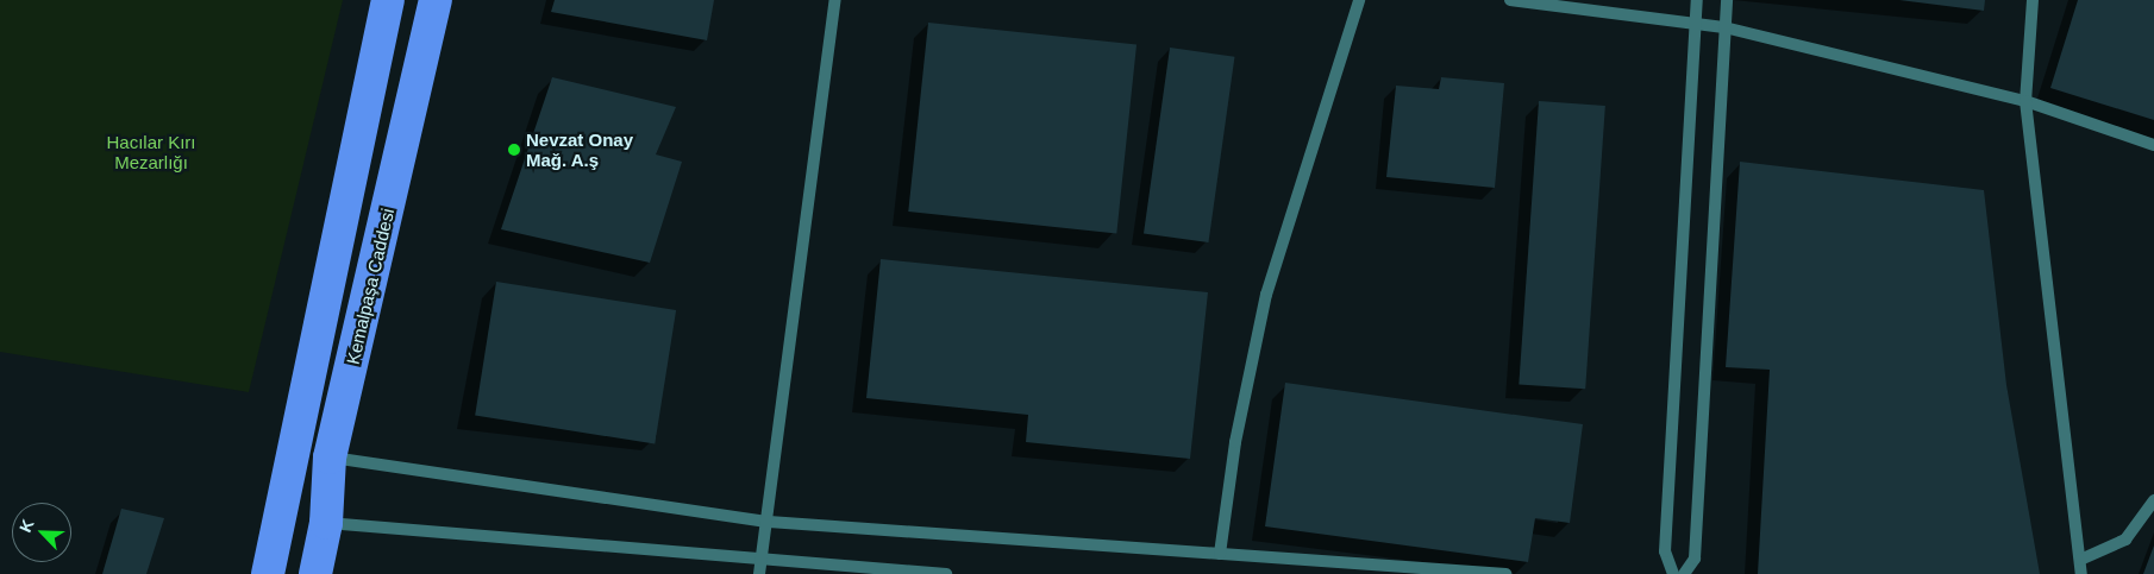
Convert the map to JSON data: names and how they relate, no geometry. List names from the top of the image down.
{
  "streets": {
    "main road": ["Kemalpaşa Caddesi"]
  },
  "parks": ["Hacılar Kırı Mezarlığı"],
  "places": ["Nevzat Onay Mağ. A.ş"],
  "north": "top left"
}
